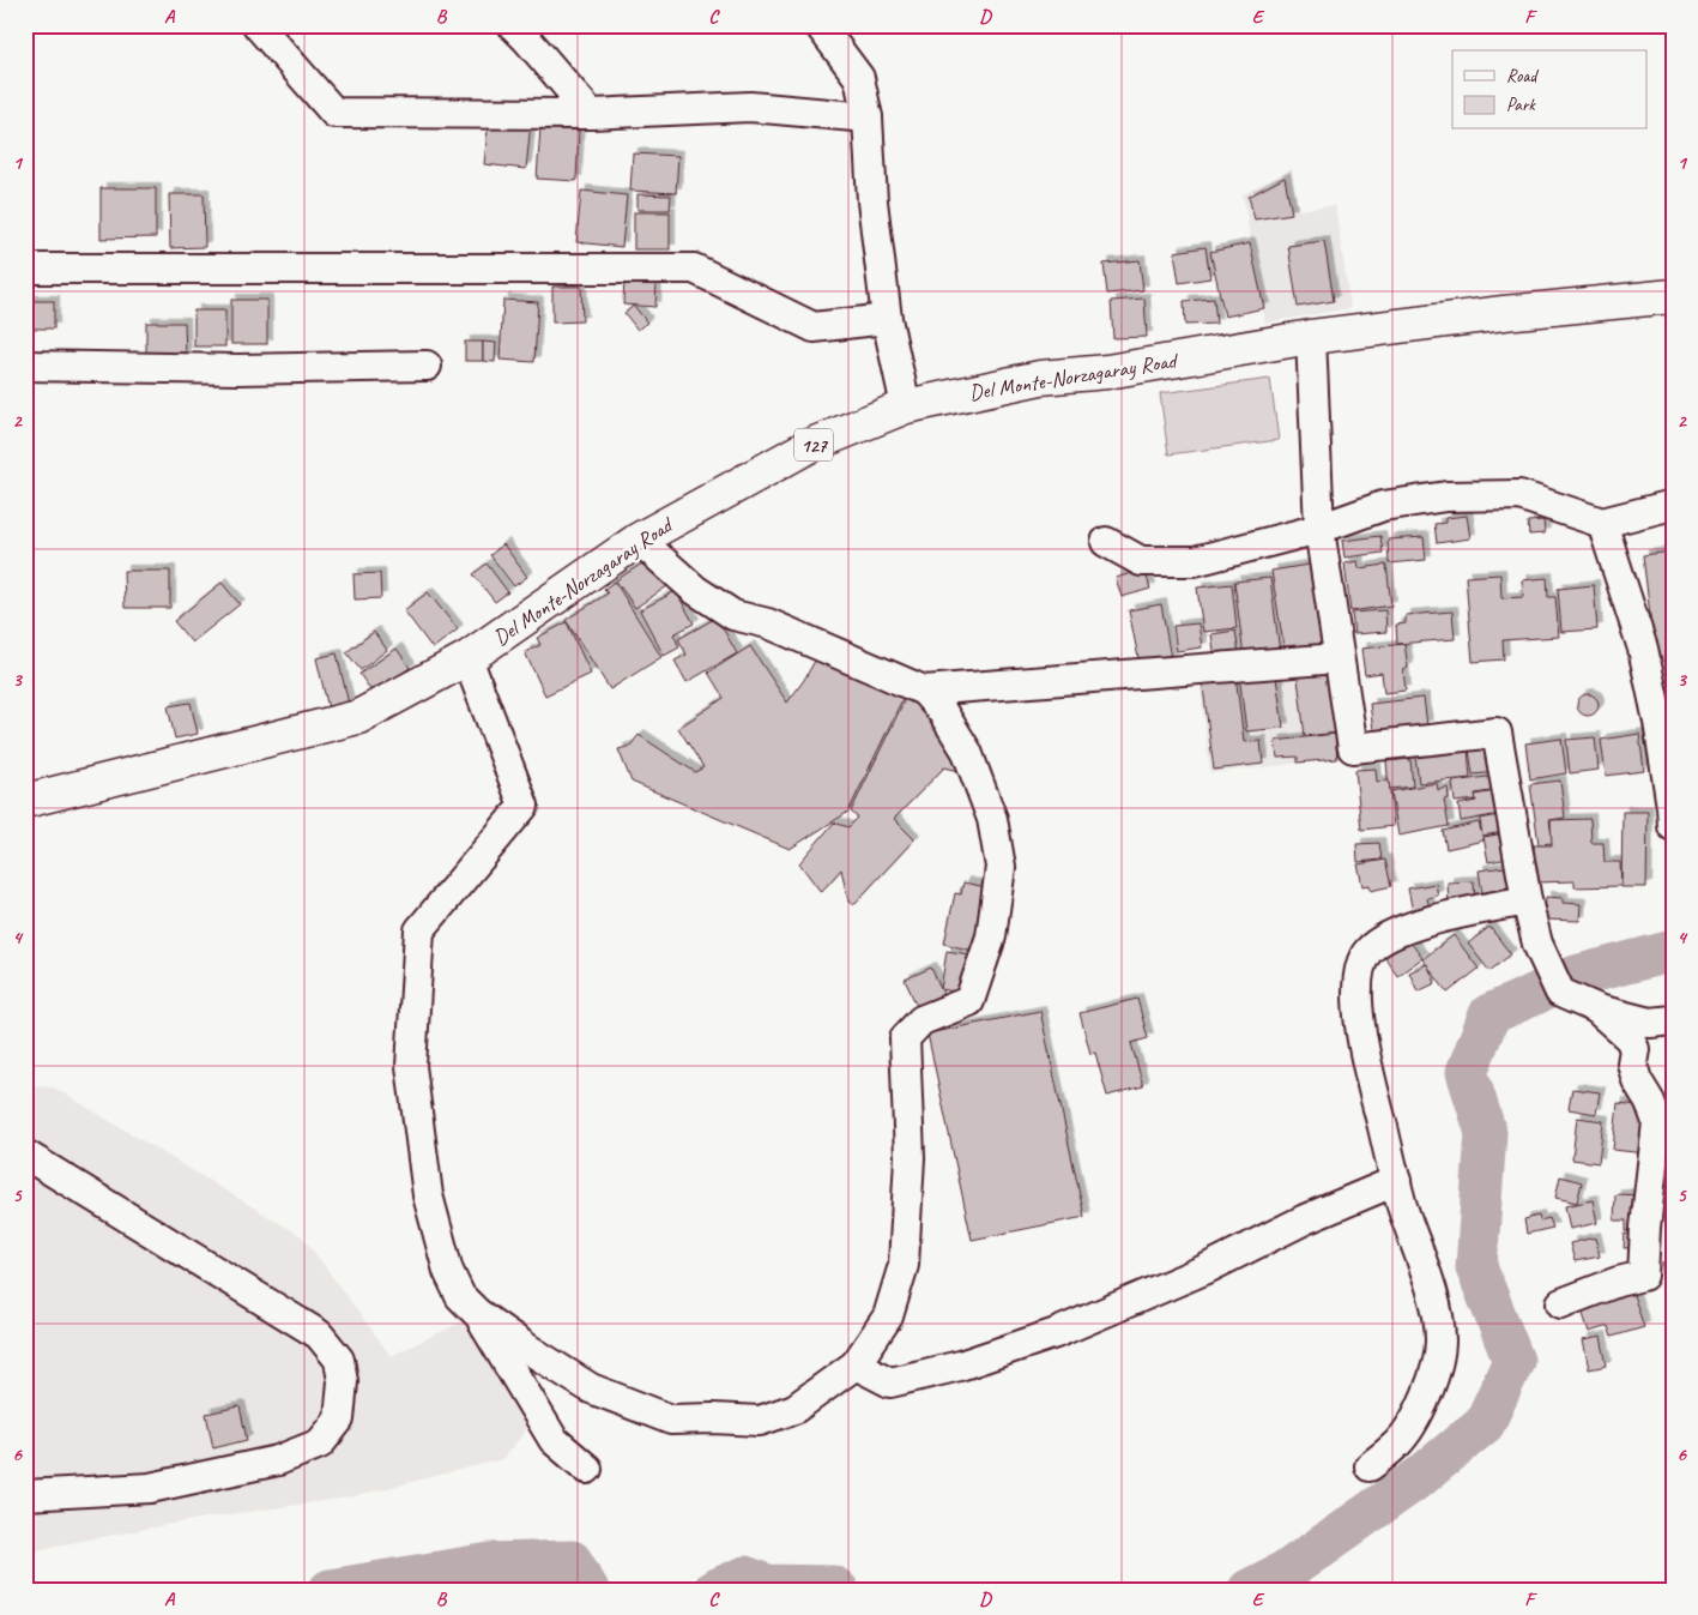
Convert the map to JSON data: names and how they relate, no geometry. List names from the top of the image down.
{
  "streets": {
    "main road": ["Del Monte-Norzagaray Road", "127"]
  },
  "legend": ["Road", "Park"],
  "grid": {
    "columns": [
      "A",
      "B",
      "C",
      "D",
      "E",
      "F"
    ],
    "rows": [
      "1",
      "2",
      "3",
      "4",
      "5",
      "6"
    ]
  }
}
